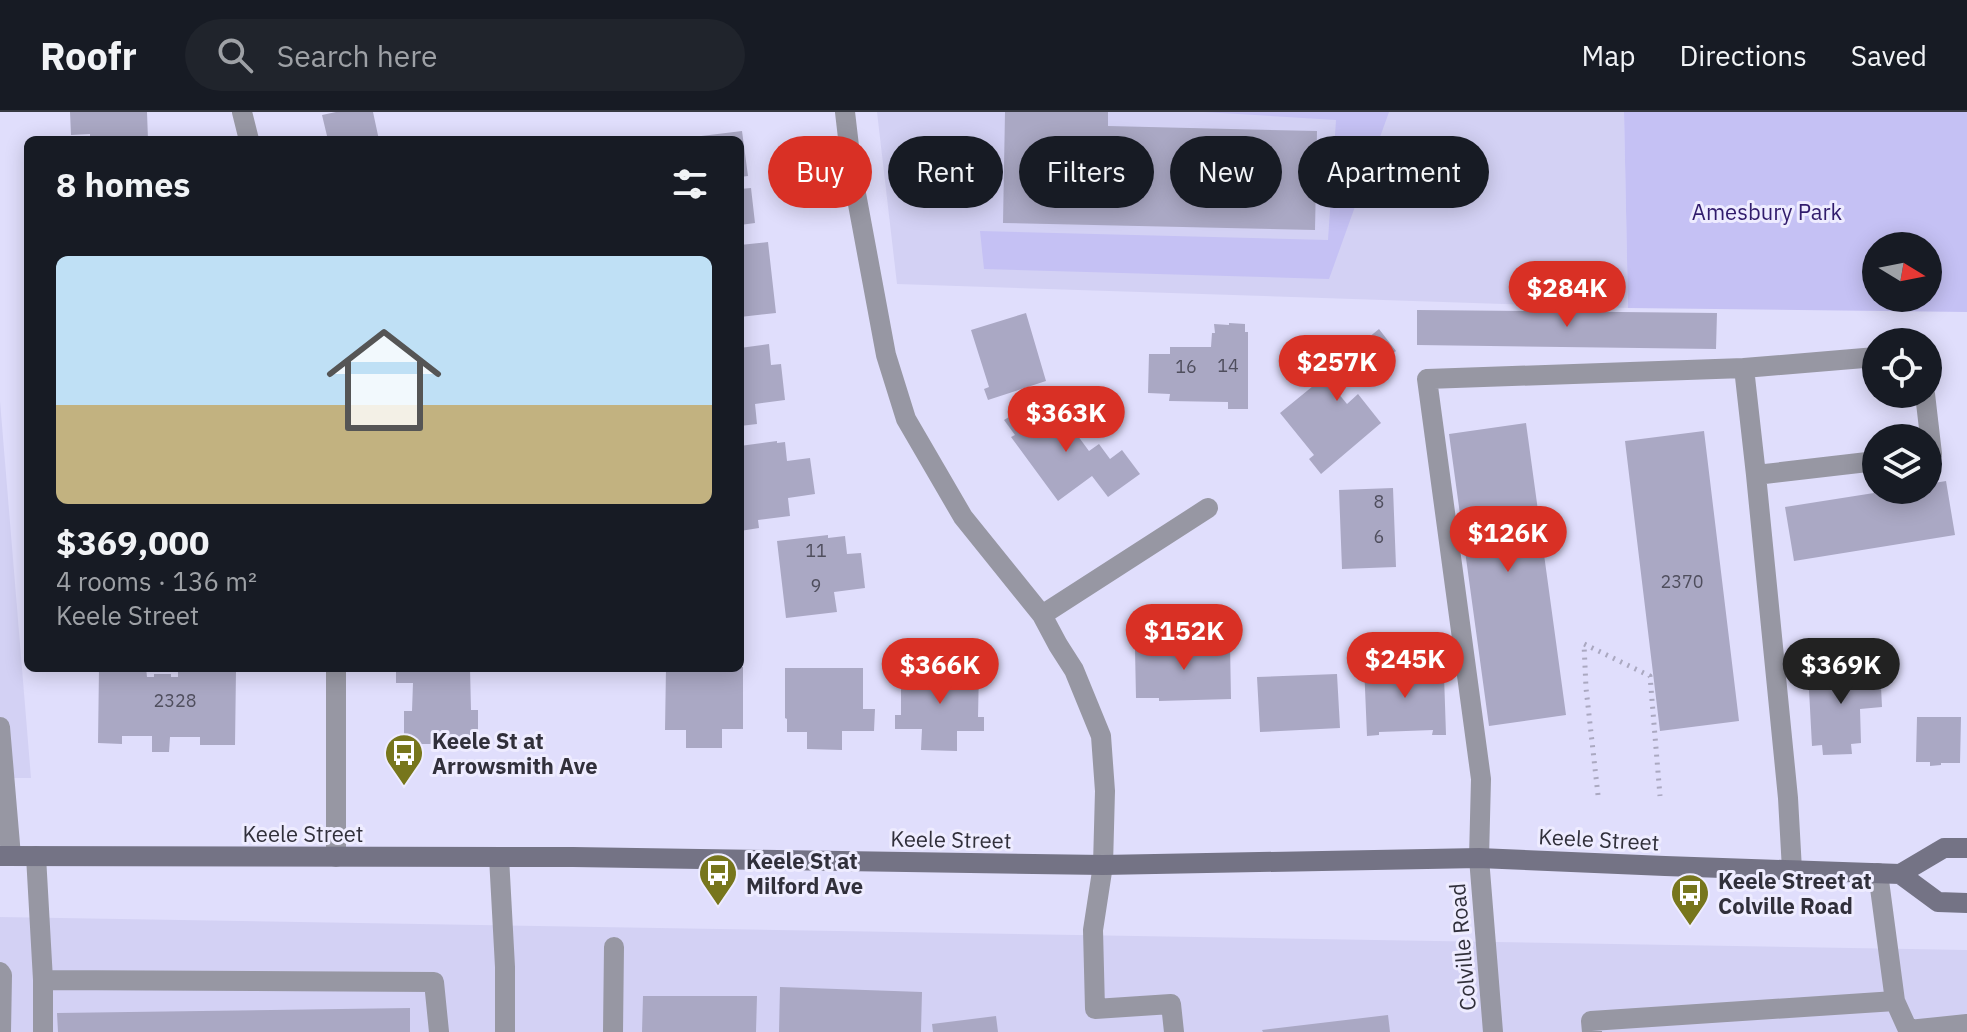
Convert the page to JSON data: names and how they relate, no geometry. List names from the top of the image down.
{
  "streets": {
    "main road": ["Keele Street"],
    "street": ["Colville Road"]
  },
  "crossings": [
    ["Keele Street", "Colville Road"]
  ],
  "parks": ["Amesbury Park"],
  "places": {
    "bus stop": ["Keele St at Arrowsmith Ave", "Keele St at Milford Ave", "Keele Street at Colville Road"]
  },
  "house_numbers": [
    "14",
    "16",
    "8",
    "6",
    "11",
    "2370",
    "9",
    "2328"
  ],
  "north": "right",
  "page": {
    "header": "Roofr",
    "search": "Search here",
    "nav": ["Map", "Directions", "Saved"],
    "chip": [
      "Buy",
      "Rent",
      "Filters",
      "New",
      "Apartment"
    ],
    "heading": "8 homes",
    "list": [
      {
        "name": "$369,000",
        "note": "4 rooms · 136 m² · Keele Street"
      }
    ],
    "price": [
      "$284K",
      "$257K",
      "$363K",
      "$126K",
      "$152K",
      "$245K",
      "$366K",
      "$369K"
    ]
  }
}
